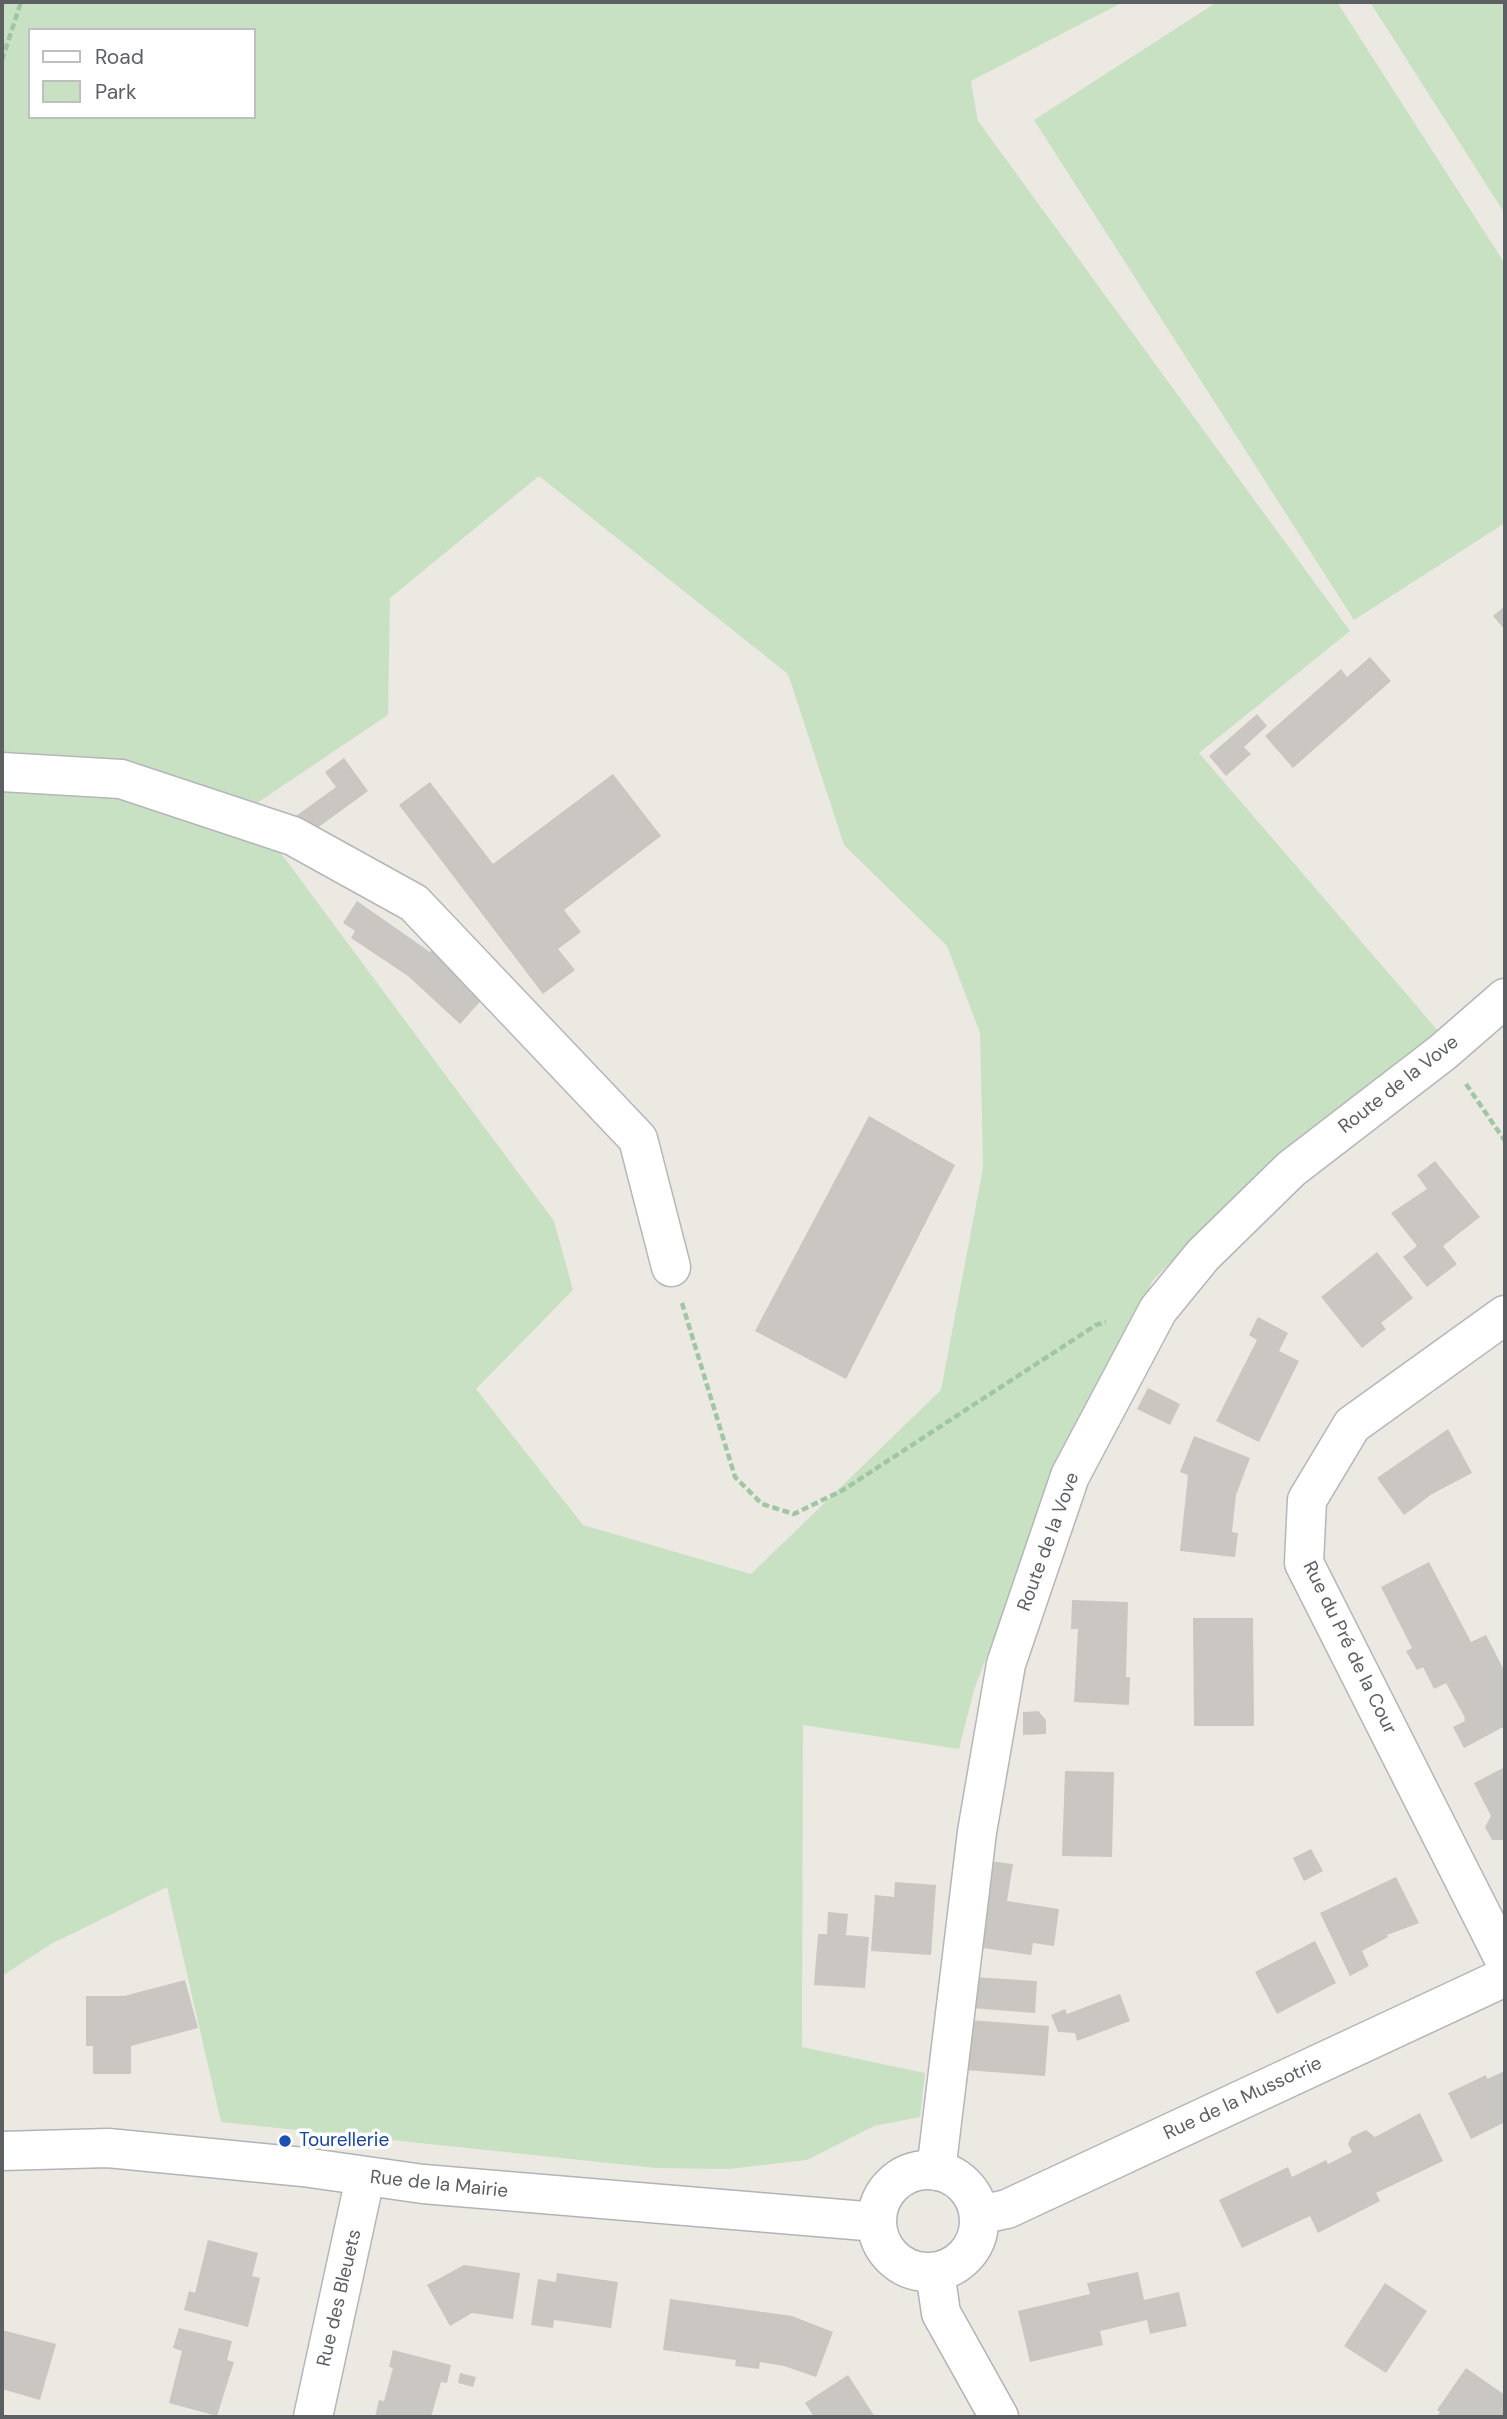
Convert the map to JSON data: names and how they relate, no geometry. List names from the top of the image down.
{
  "streets": {
    "street": [
      "Route de la Vove",
      "Rue du Pré de la Cour",
      "Rue de la Mussotrie",
      "Rue de la Mairie",
      "Rue des Bleuets"
    ]
  },
  "crossings": [
    ["Route de la Vove", "Rue de la Mussotrie"],
    ["Route de la Vove", "Rue de la Mairie"],
    ["Rue de la Mussotrie", "Rue de la Mairie"],
    ["Rue de la Mairie", "Rue des Bleuets"]
  ],
  "places": ["Tourellerie"],
  "legend": ["Road", "Park"]
}
